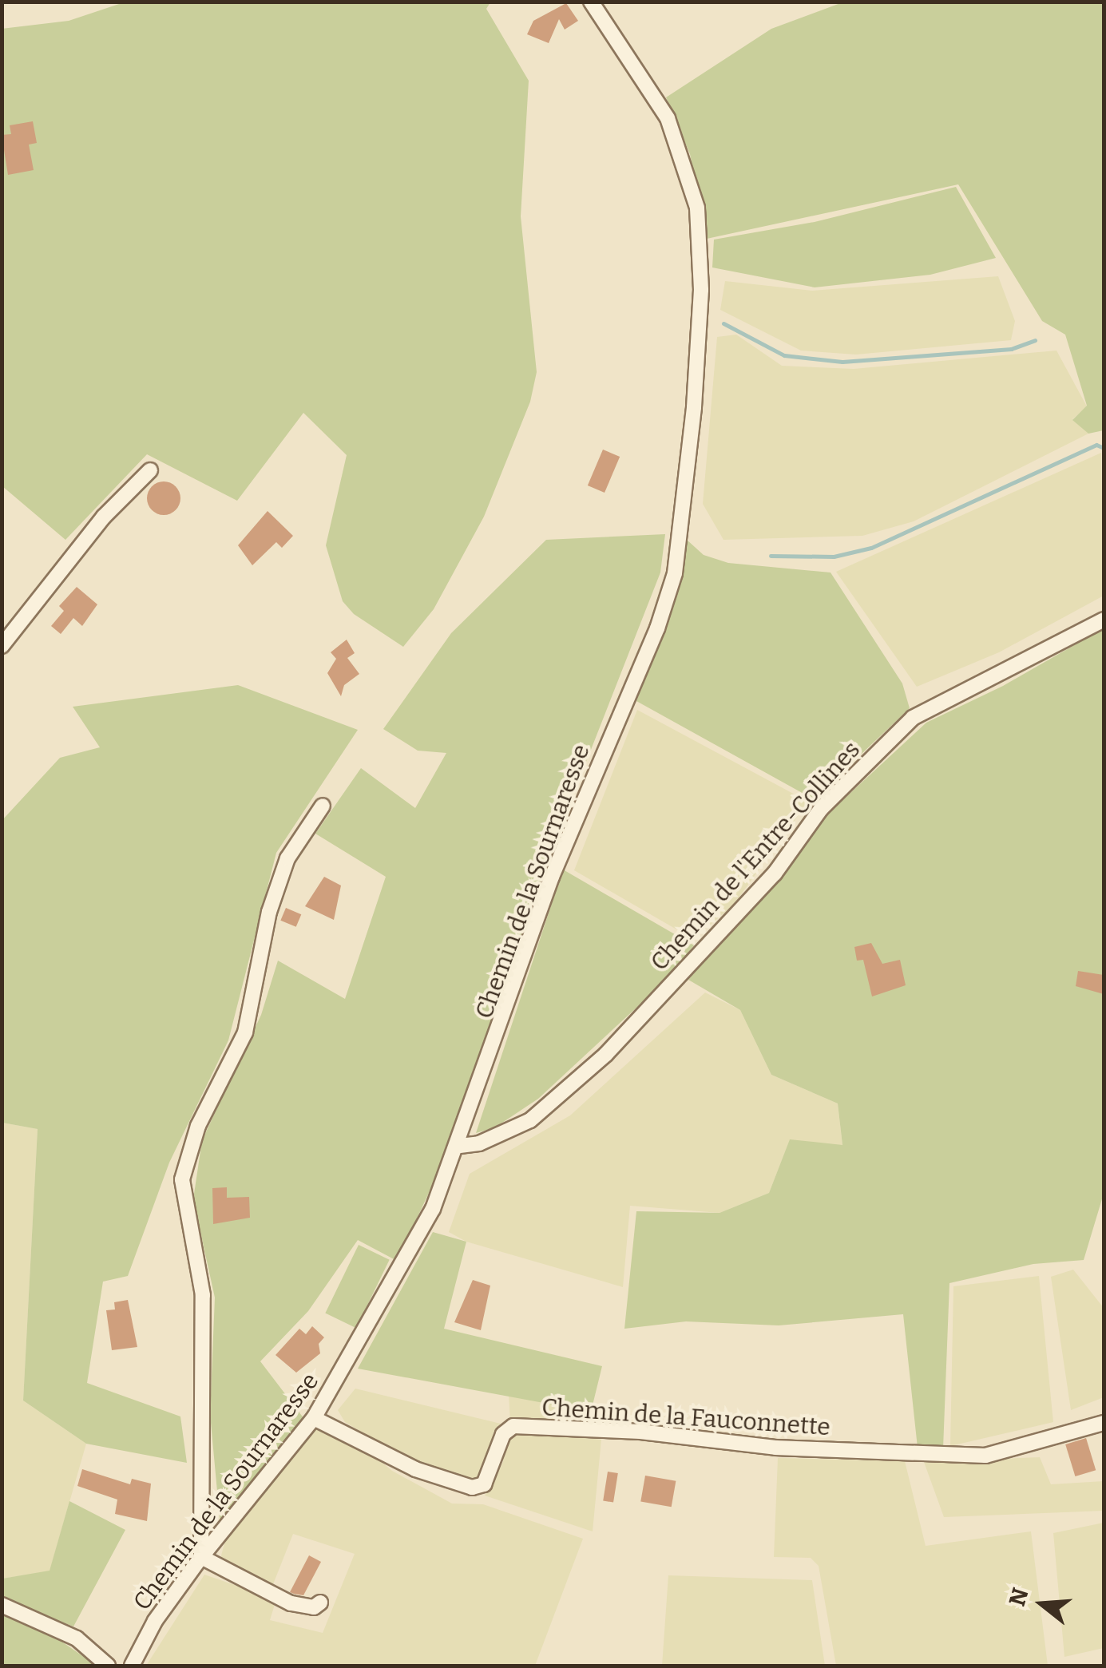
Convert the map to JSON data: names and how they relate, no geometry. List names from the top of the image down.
{
  "streets": {
    "street": ["Chemin de l'Entre-Collines", "Chemin de la Sournaresse", "Chemin de la Fauconnette"]
  },
  "crossings": [
    ["Chemin de l'Entre-Collines", "Chemin de la Sournaresse"],
    ["Chemin de la Sournaresse", "Chemin de la Fauconnette"]
  ],
  "north": "left"
}
